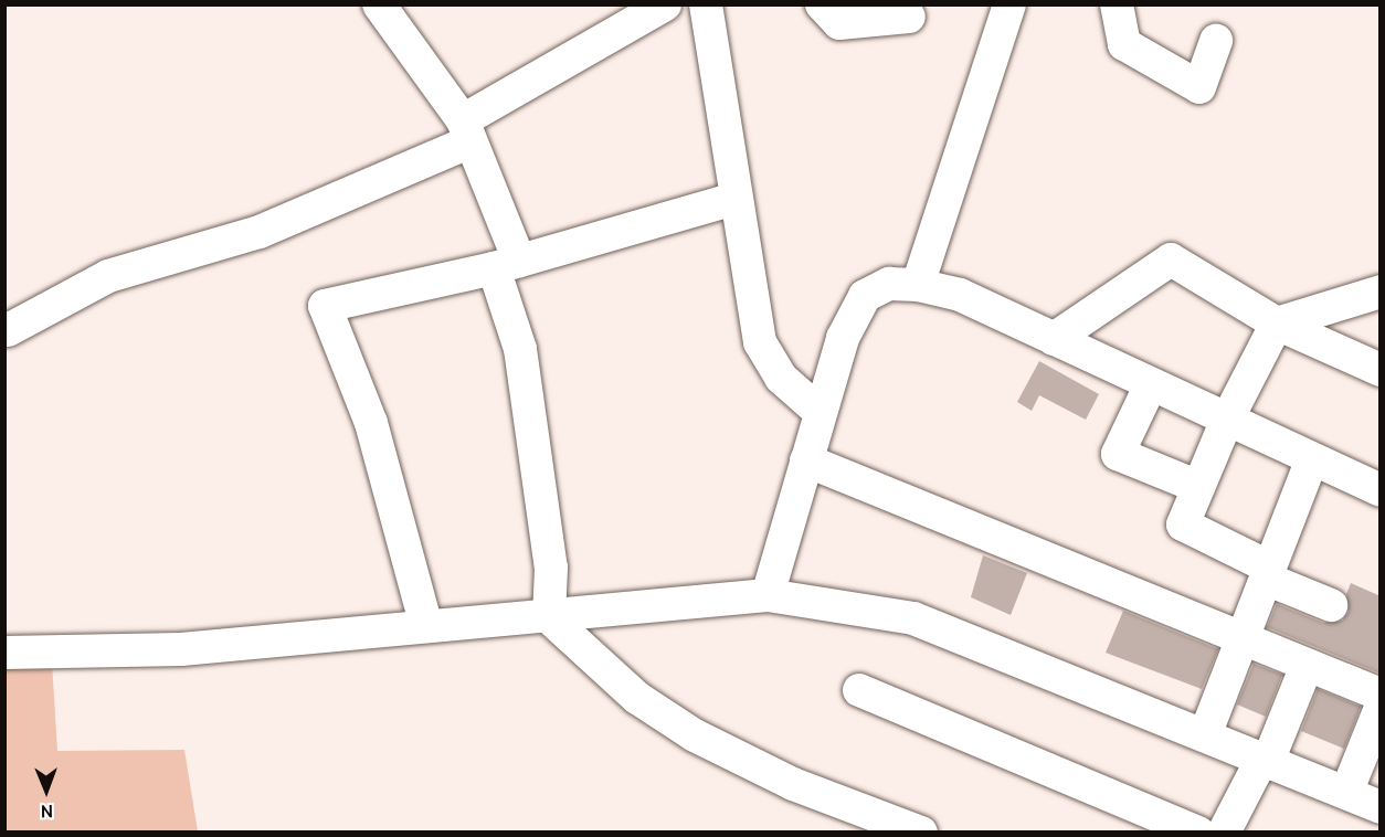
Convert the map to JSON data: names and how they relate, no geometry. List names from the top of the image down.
{
  "north": "bottom"
}
